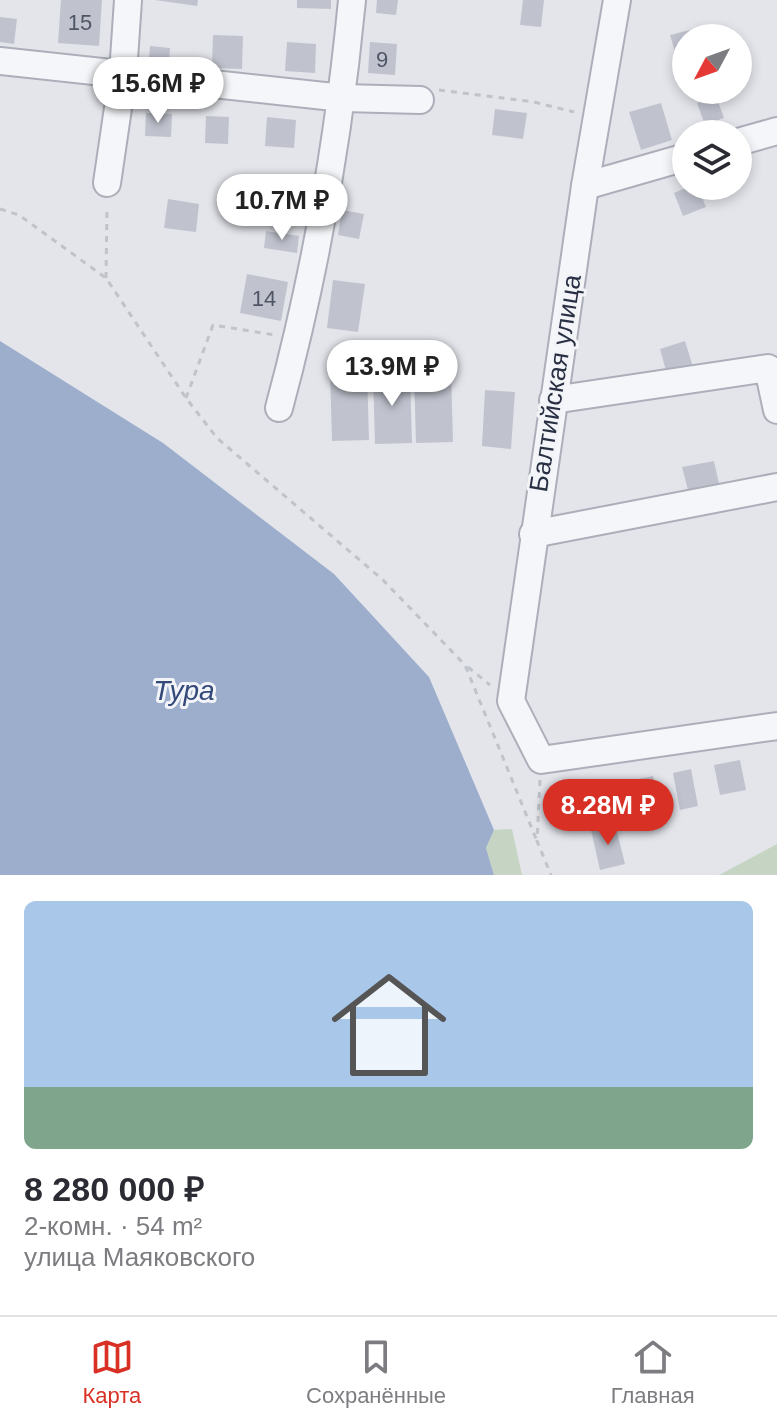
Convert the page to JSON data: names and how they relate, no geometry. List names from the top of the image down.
{
  "streets": {
    "street": ["Балтийская улица"]
  },
  "water": ["Тура"],
  "house_numbers": ["15", "9", "14"],
  "north": "bottom left",
  "page": {
    "price": [
      "15.6M ₽",
      "10.7M ₽",
      "13.9M ₽",
      "8.28M ₽"
    ],
    "list": [
      {
        "name": "8 280 000 ₽",
        "note": "2-комн. · 54 m² · улица Маяковского"
      }
    ],
    "tabs": ["Карта", "Сохранённые", "Главная"]
  }
}
